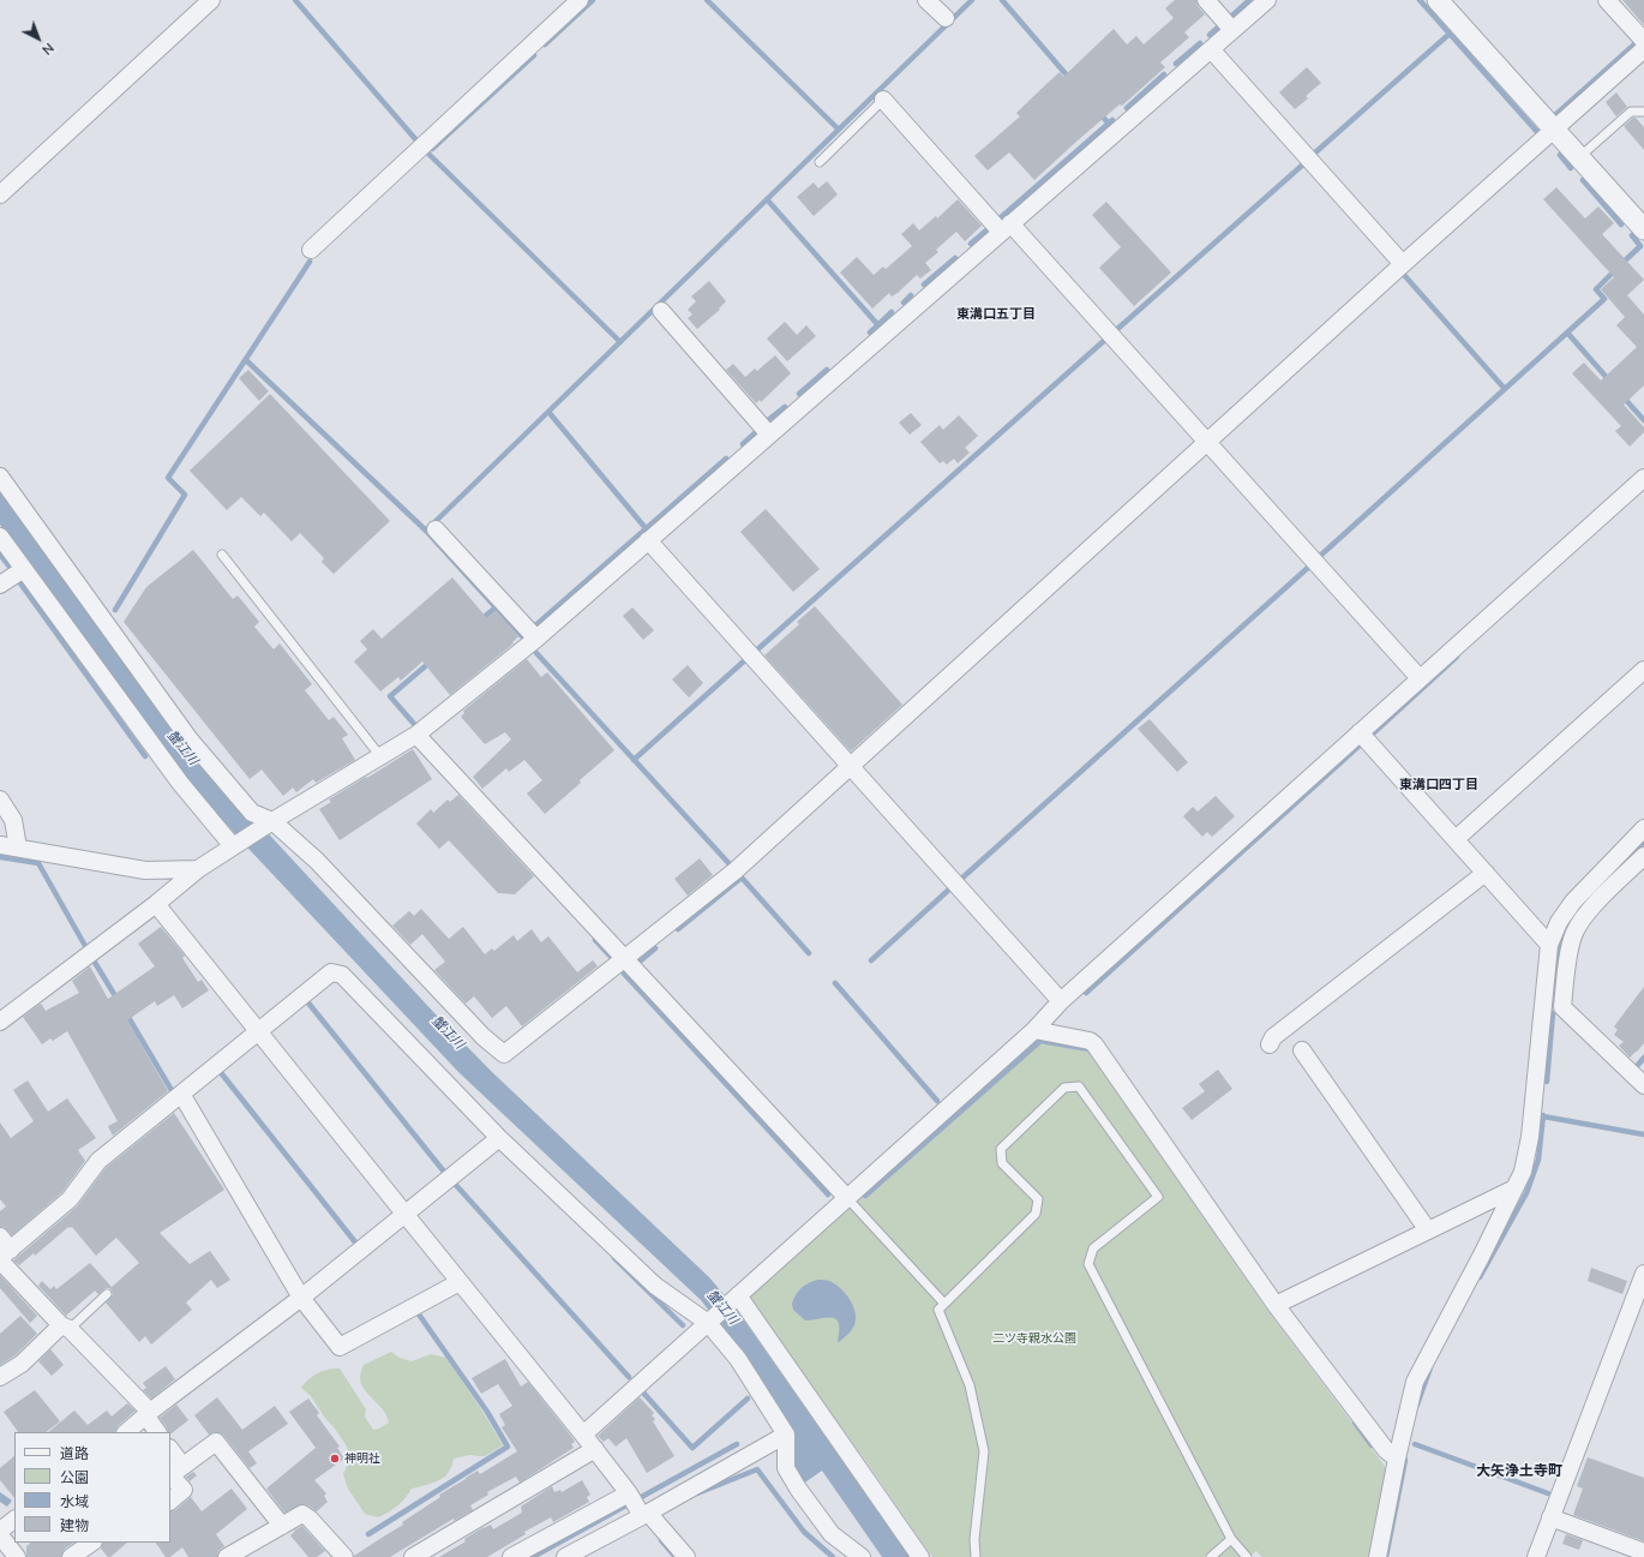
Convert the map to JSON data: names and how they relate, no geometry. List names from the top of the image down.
{
  "districts": ["東溝口五丁目", "東溝口四丁目", "大矢浄土寺町"],
  "water": ["蟹江川"],
  "parks": ["二ツ寺親水公園"],
  "places": ["神明社"],
  "legend": [
    "道路",
    "公園",
    "水域",
    "建物"
  ],
  "north": "bottom right"
}
